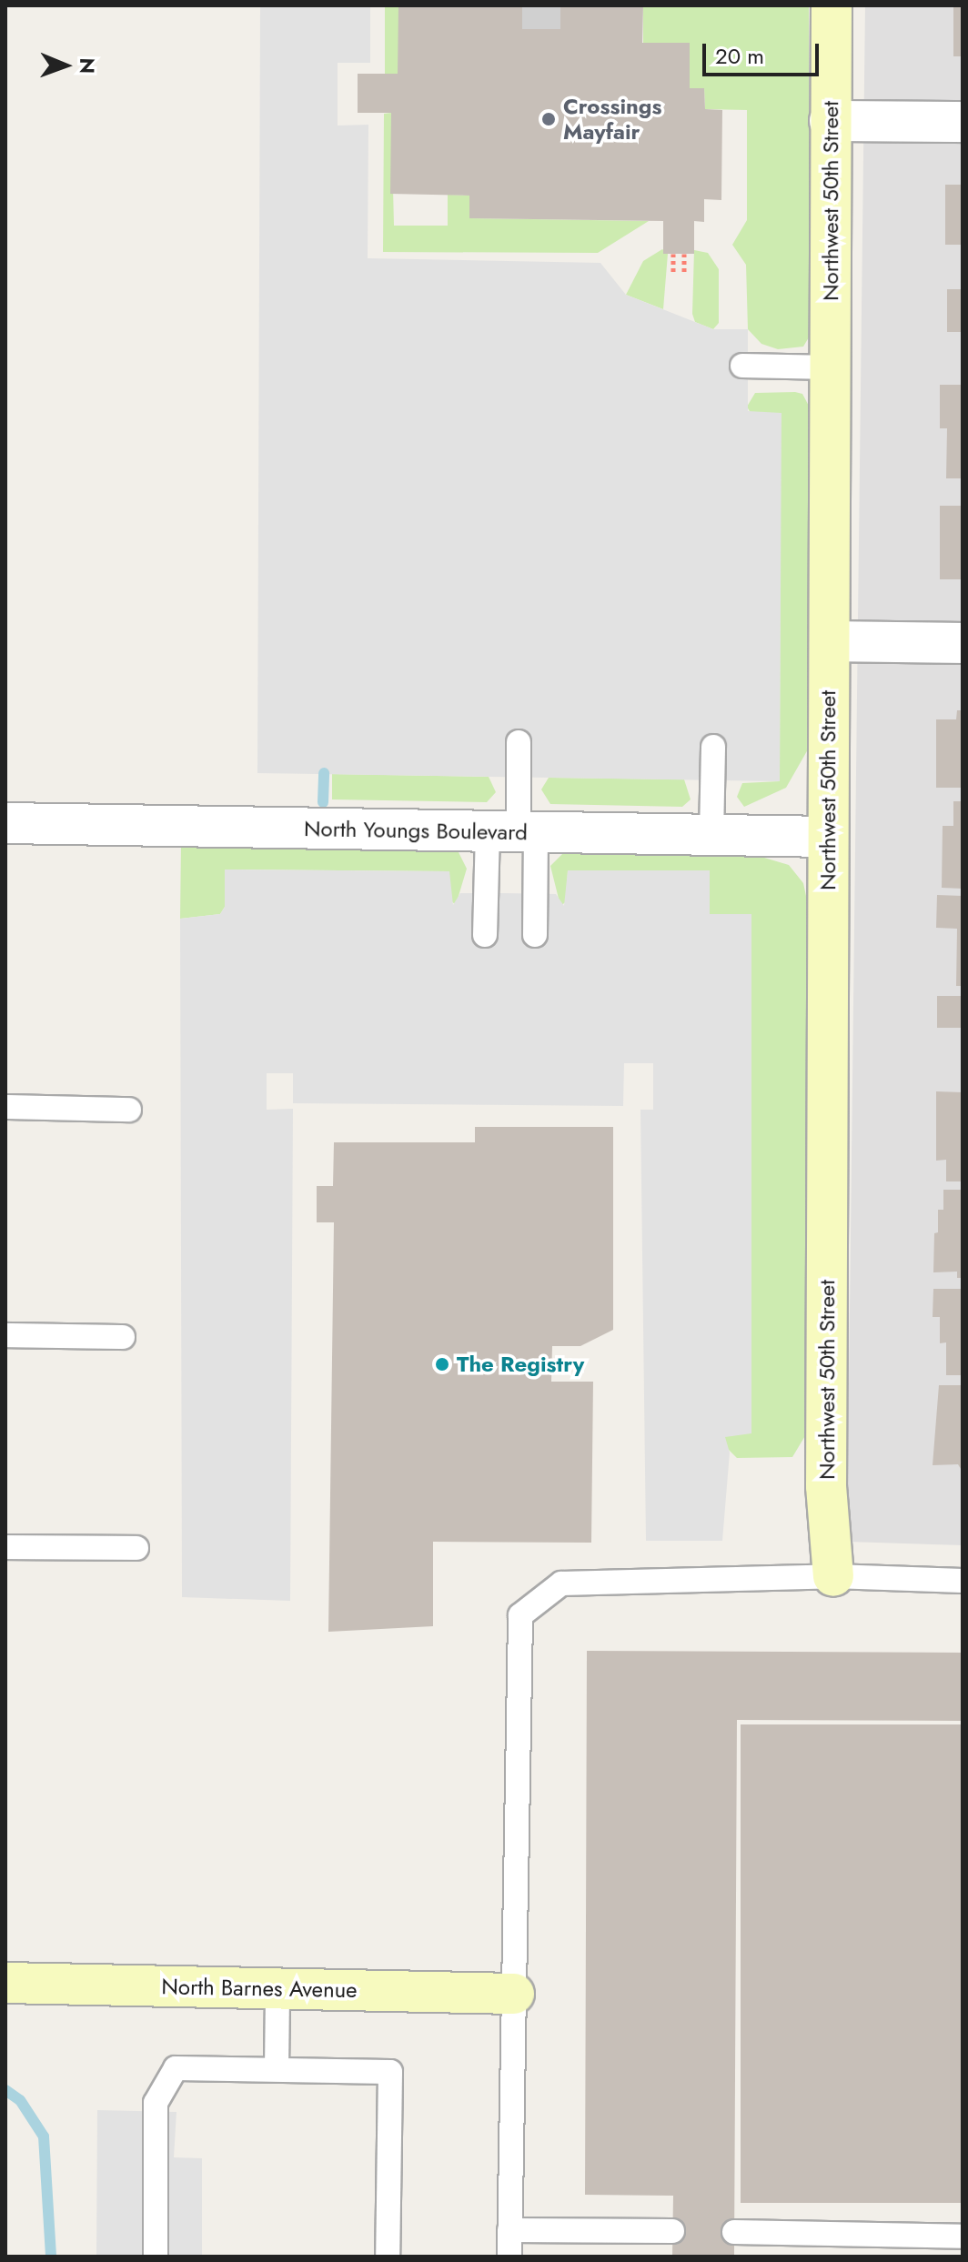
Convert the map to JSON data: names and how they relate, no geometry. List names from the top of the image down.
{
  "streets": {
    "street": ["Northwest 50th Street", "North Youngs Boulevard", "North Barnes Avenue"]
  },
  "crossings": [
    ["Northwest 50th Street", "North Youngs Boulevard"]
  ],
  "places": ["Crossings Mayfair", "The Registry"],
  "scale_bar": "20 m",
  "north": "right"
}
